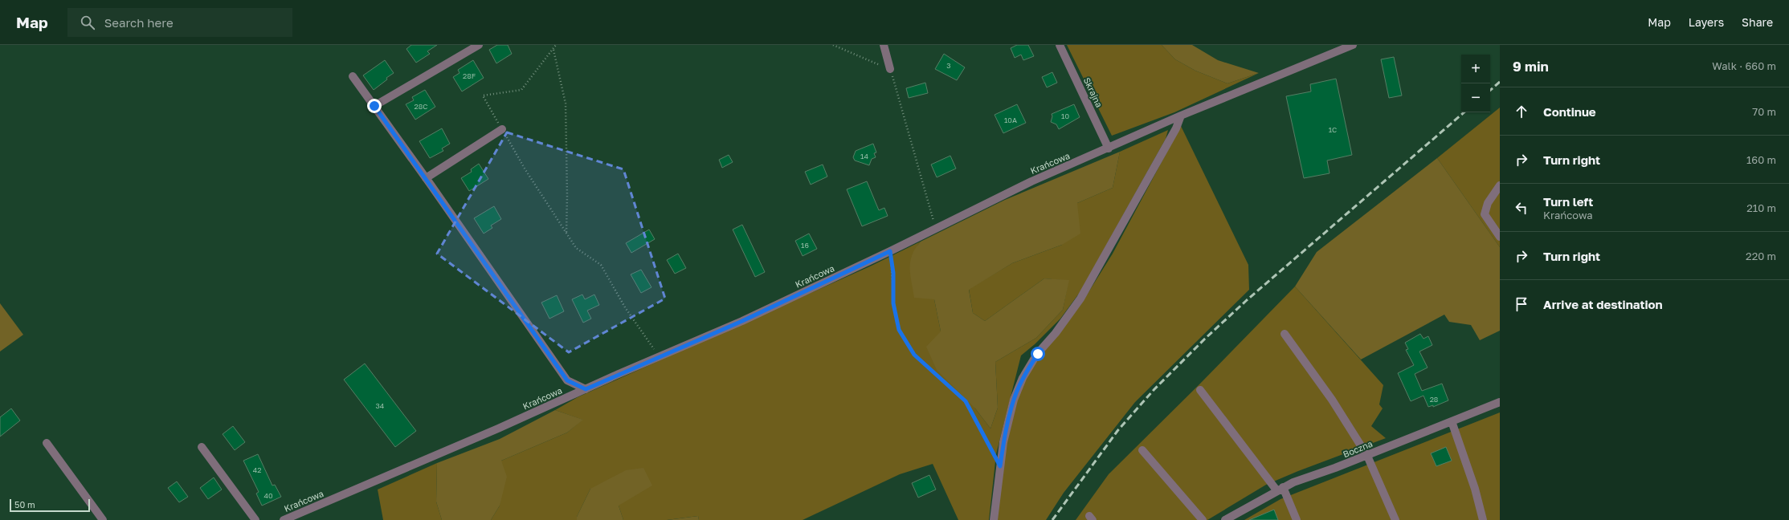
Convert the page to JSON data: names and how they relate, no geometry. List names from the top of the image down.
{
  "streets": {
    "street": ["Skrajna", "Krańcowa", "Boczna"]
  },
  "crossings": [
    ["Skrajna", "Krańcowa"]
  ],
  "house_numbers": [
    "3",
    "28F",
    "28C",
    "10",
    "10A",
    "1C",
    "14",
    "16",
    "28",
    "34",
    "42",
    "40"
  ],
  "scale_bar": "50 m",
  "page": {
    "header": "Map",
    "search": "Search here",
    "nav": ["Map", "Layers", "Share"],
    "heading": ["9 min", "Walk · 660 m"],
    "map_buttons": ["+", "−"],
    "list": [
      ["Continue", "70 m"],
      ["Turn right", "160 m"],
      ["Turn left", "Krańcowa", "210 m"],
      ["Turn right", "220 m"],
      "Arrive at destination"
    ],
    "scale": "50 m"
  }
}
